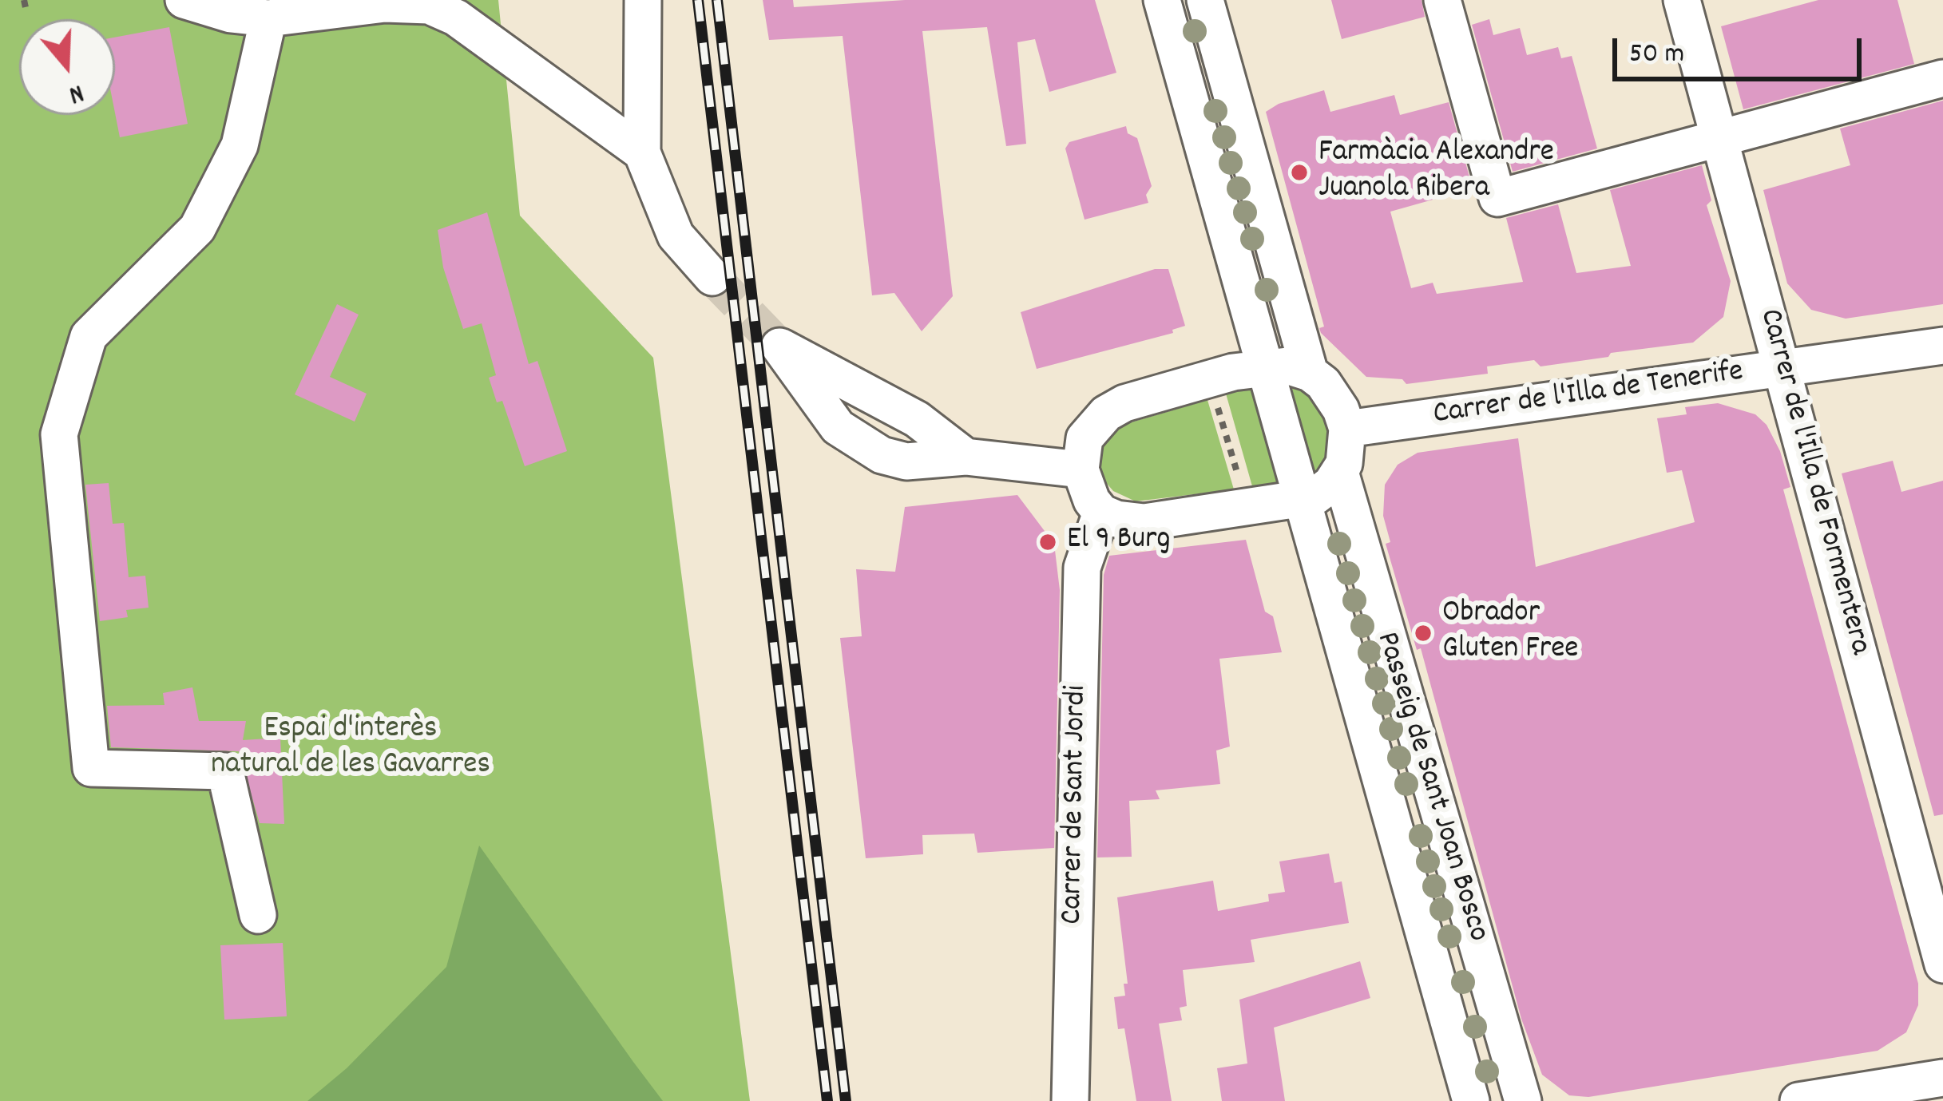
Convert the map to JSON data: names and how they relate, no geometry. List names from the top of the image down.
{
  "streets": {
    "street": [
      "Carrer de l'Illa de Tenerife",
      "Carrer de l'Illa de Formentera",
      "Passeig de Sant Joan Bosco",
      "Carrer de Sant Jordi"
    ]
  },
  "crossings": [
    ["Carrer de l'Illa de Tenerife", "Carrer de l'Illa de Formentera"]
  ],
  "parks": ["Espai d'interès natural de les Gavarres"],
  "places": ["Farmàcia Alexandre Juanola Ribera", "El 9 Burg", "Obrador Gluten Free"],
  "scale_bar": "50 m",
  "north": "bottom"
}
